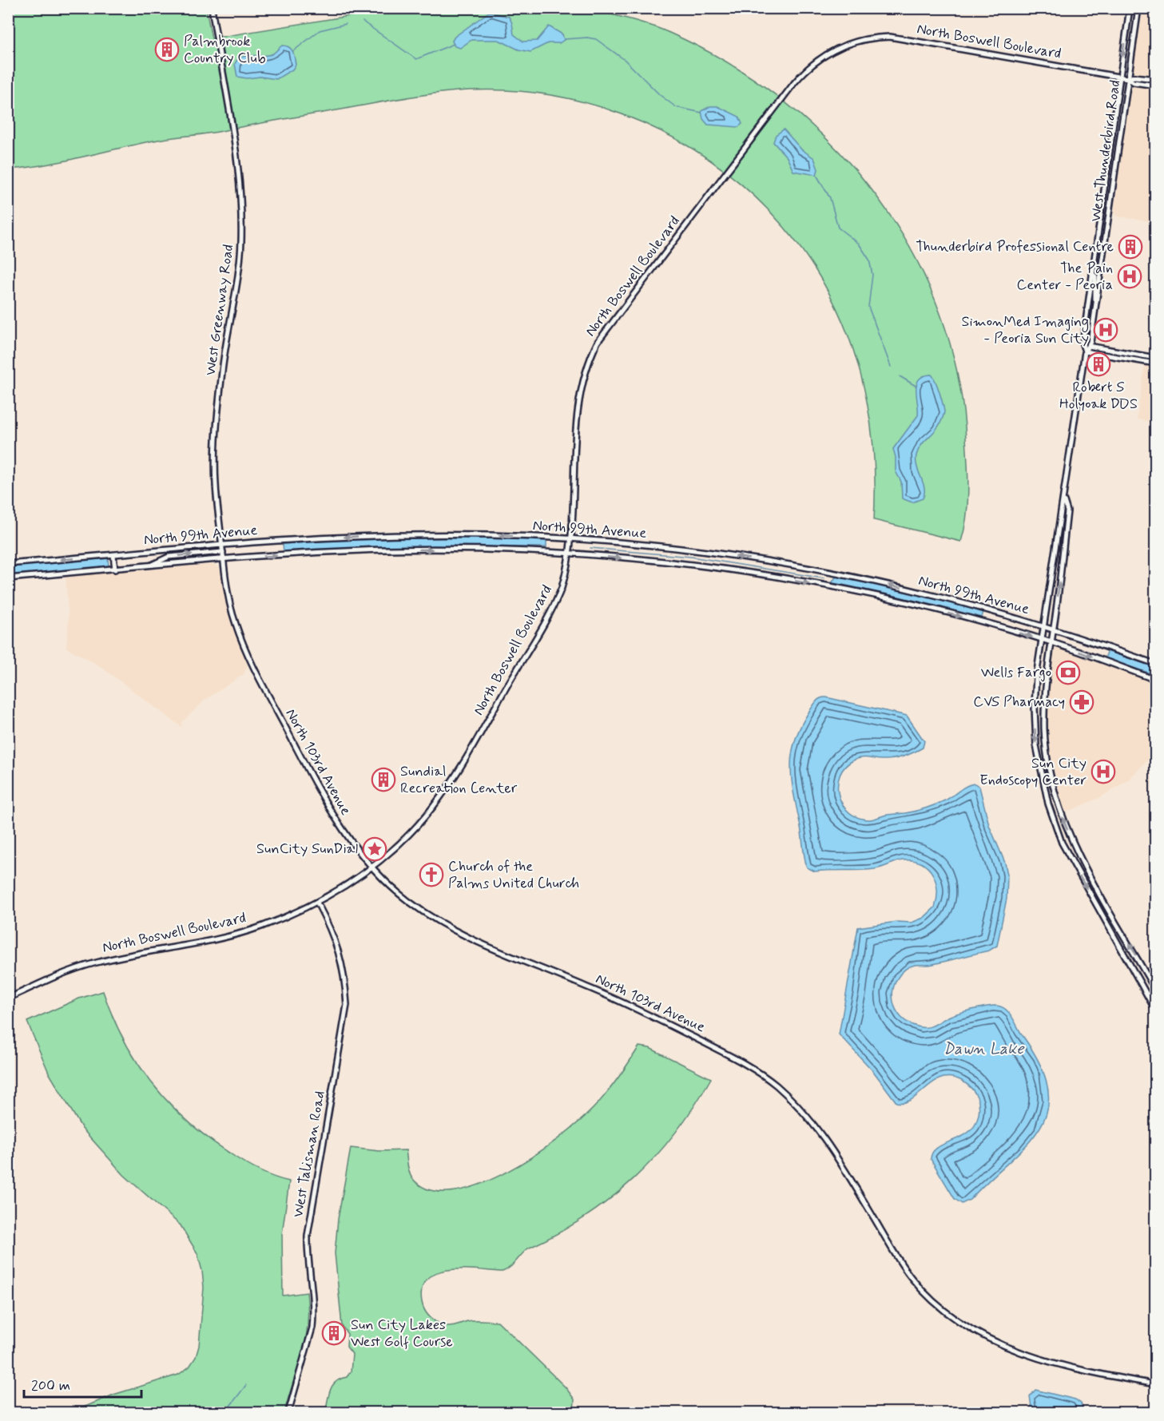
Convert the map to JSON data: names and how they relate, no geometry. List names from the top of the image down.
{
  "streets": {
    "street": [
      "North Boswell Boulevard",
      "West Thunderbird Road",
      "West Greenway Road",
      "North 99th Avenue",
      "North 103rd Avenue",
      "West Talisman Road"
    ]
  },
  "crossings": [
    ["North Boswell Boulevard", "West Thunderbird Road"],
    ["North Boswell Boulevard", "North 99th Avenue"],
    ["North Boswell Boulevard", "North 103rd Avenue"],
    ["North Boswell Boulevard", "West Talisman Road"],
    ["West Thunderbird Road", "North 99th Avenue"],
    ["West Greenway Road", "North 99th Avenue"],
    ["West Greenway Road", "North 103rd Avenue"],
    ["North 99th Avenue", "North 103rd Avenue"]
  ],
  "water": ["Dawn Lake"],
  "places": {
    "building": [
      "Palmbrook Country Club",
      "Thunderbird Professional Centre",
      "Robert S Holyoak DDS",
      "Sundial Recreation Center",
      "Sun City Lakes West Golf Course"
    ],
    "hospital": ["The Pain Center - Peoria", "SimonMed Imaging - Peoria Sun City", "Sun City Endoscopy Center"],
    "bank": ["Wells Fargo"],
    "pharmacy": ["CVS Pharmacy"],
    "place": ["SunCity SunDial"],
    "church": ["Church of the Palms United Church"]
  },
  "scale_bar": "200 m"
}
